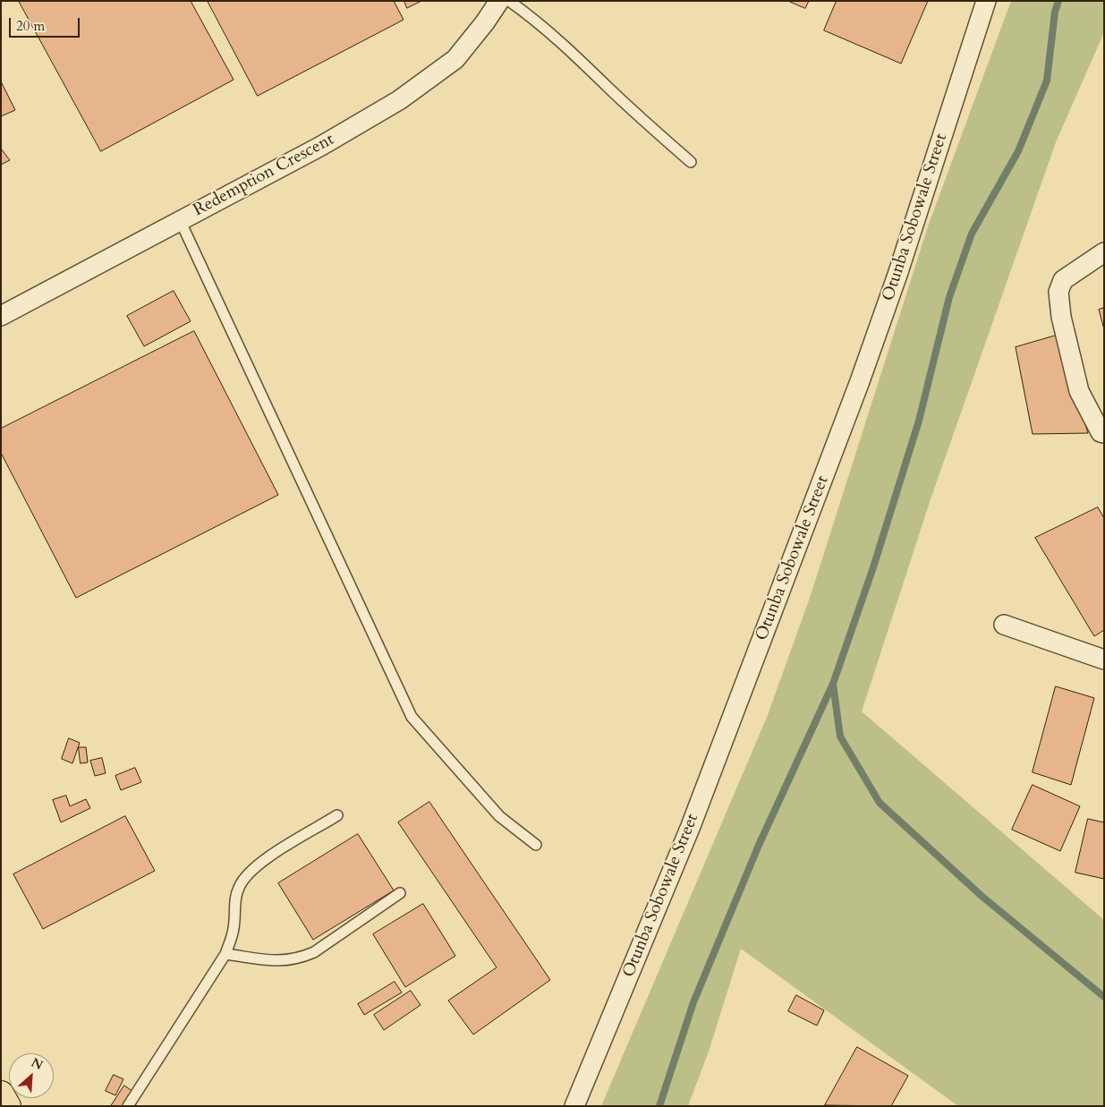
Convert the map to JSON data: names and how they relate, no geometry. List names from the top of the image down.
{
  "streets": {
    "street": ["Redemption Crescent", "Otunba Sobowale Street"]
  },
  "scale_bar": "20 m",
  "north": "top right"
}
